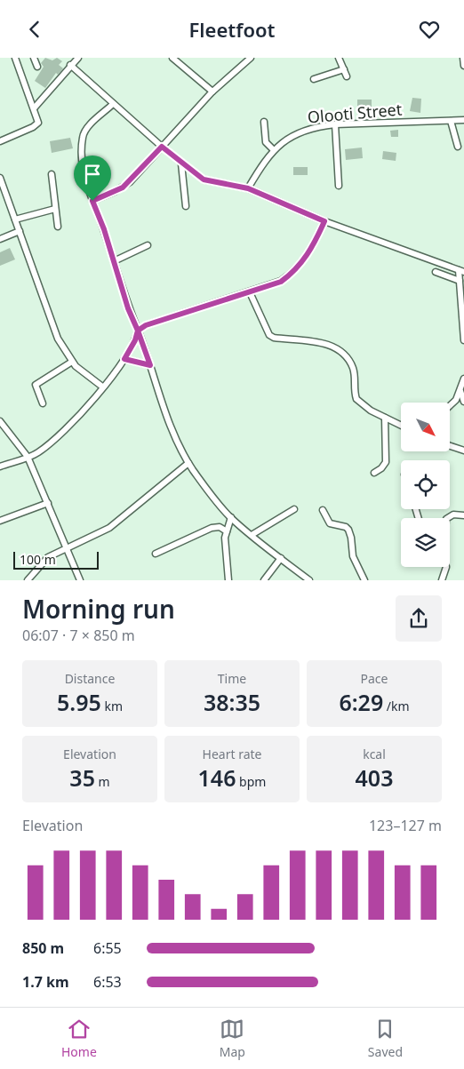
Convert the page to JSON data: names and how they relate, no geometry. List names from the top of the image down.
{
  "streets": {
    "street": ["Olooti Street"]
  },
  "scale_bar": "100 m",
  "north": "bottom right",
  "page": {
    "header": "Fleetfoot",
    "scale": "100 m",
    "heading": ["Morning run", "06:07 · 7 × 850 m"],
    "stats": [
      ["Distance", "5.95 km"],
      ["Time", "38:35"],
      ["Pace", "6:29 /km"],
      ["Elevation", "35 m"],
      ["Heart rate", "146 bpm"],
      ["kcal", "403"]
    ],
    "chart": ["Elevation", "123–127 m"],
    "list": [
      {
        "name": "850 m",
        "note": "6:55"
      },
      {
        "name": "1.7 km",
        "note": "6:53"
      }
    ],
    "tabs": ["Home", "Map", "Saved"]
  }
}
